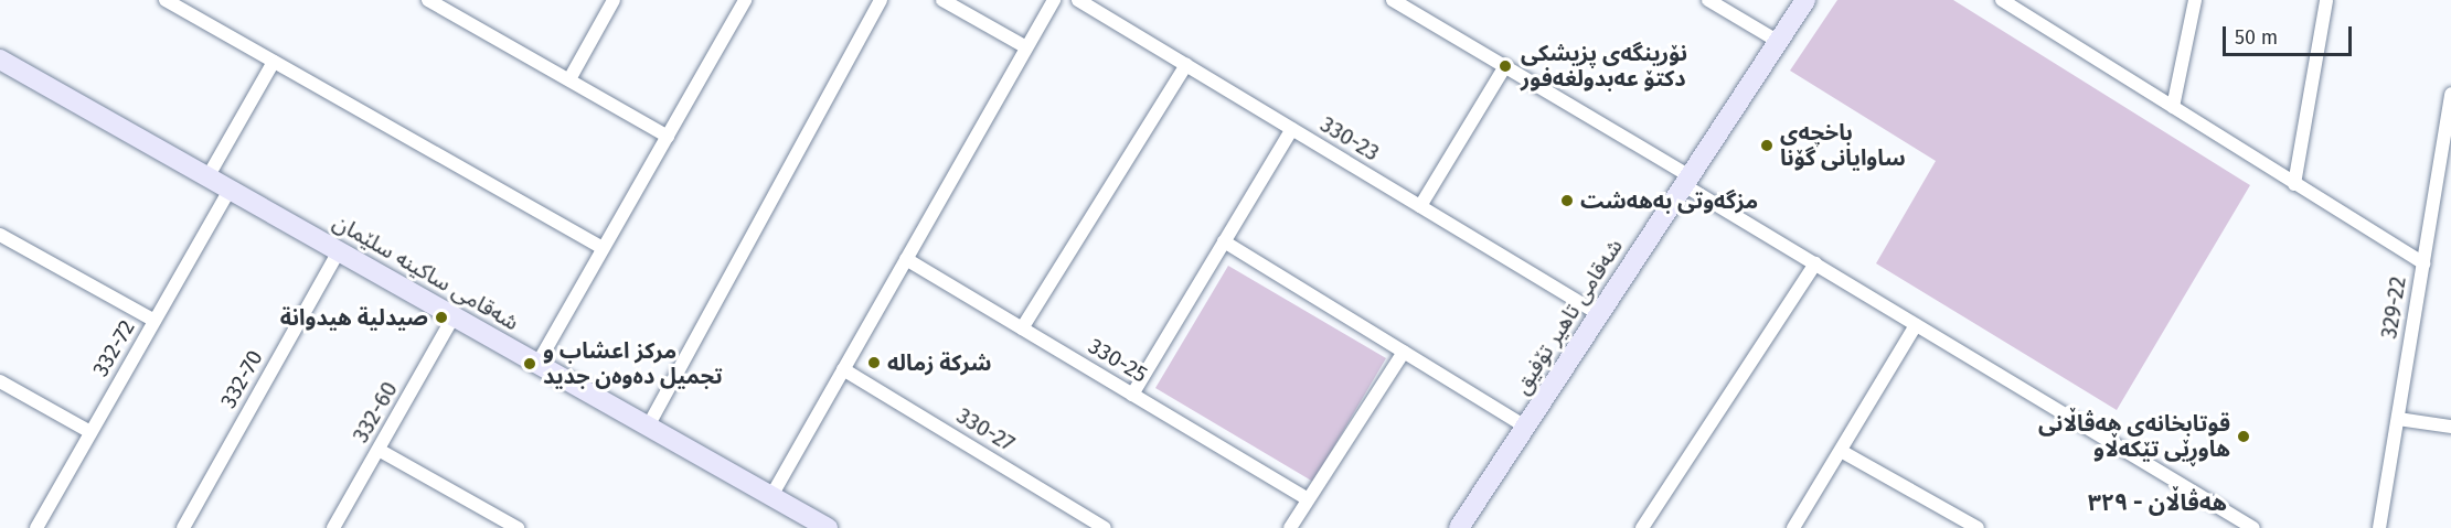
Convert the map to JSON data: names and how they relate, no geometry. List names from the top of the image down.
{
  "streets": {
    "street": [
      "330-23",
      "شەقامی ساکینە سلێمان",
      "329-22",
      "شەقامی تاهیر تۆفیق",
      "332-72",
      "330-25",
      "332-70",
      "332-60",
      "330-27"
    ]
  },
  "crossings": [
    ["330-23", "شەقامی تاهیر تۆفیق"],
    ["شەقامی ساکینە سلێمان", "332-72"],
    ["شەقامی ساکینە سلێمان", "332-70"],
    ["شەقامی ساکینە سلێمان", "332-60"]
  ],
  "districts": ["هەڤاڵان - ٣٢٩"],
  "places": [
    "نۆرینگەی پزیشکی دکتۆ عەبدولغەفور",
    "باخچەی ساوایانی گۆنا",
    "مزگەوتی بەهەشت",
    "صيدلية هيدوانة",
    "شركة زماله",
    "مرکز اعشاب و تجمیل دەوەن جدید",
    "قوتابخانەی هەڤاڵانی هاوڕێی تێکەڵاو"
  ],
  "scale_bar": "50 m"
}
